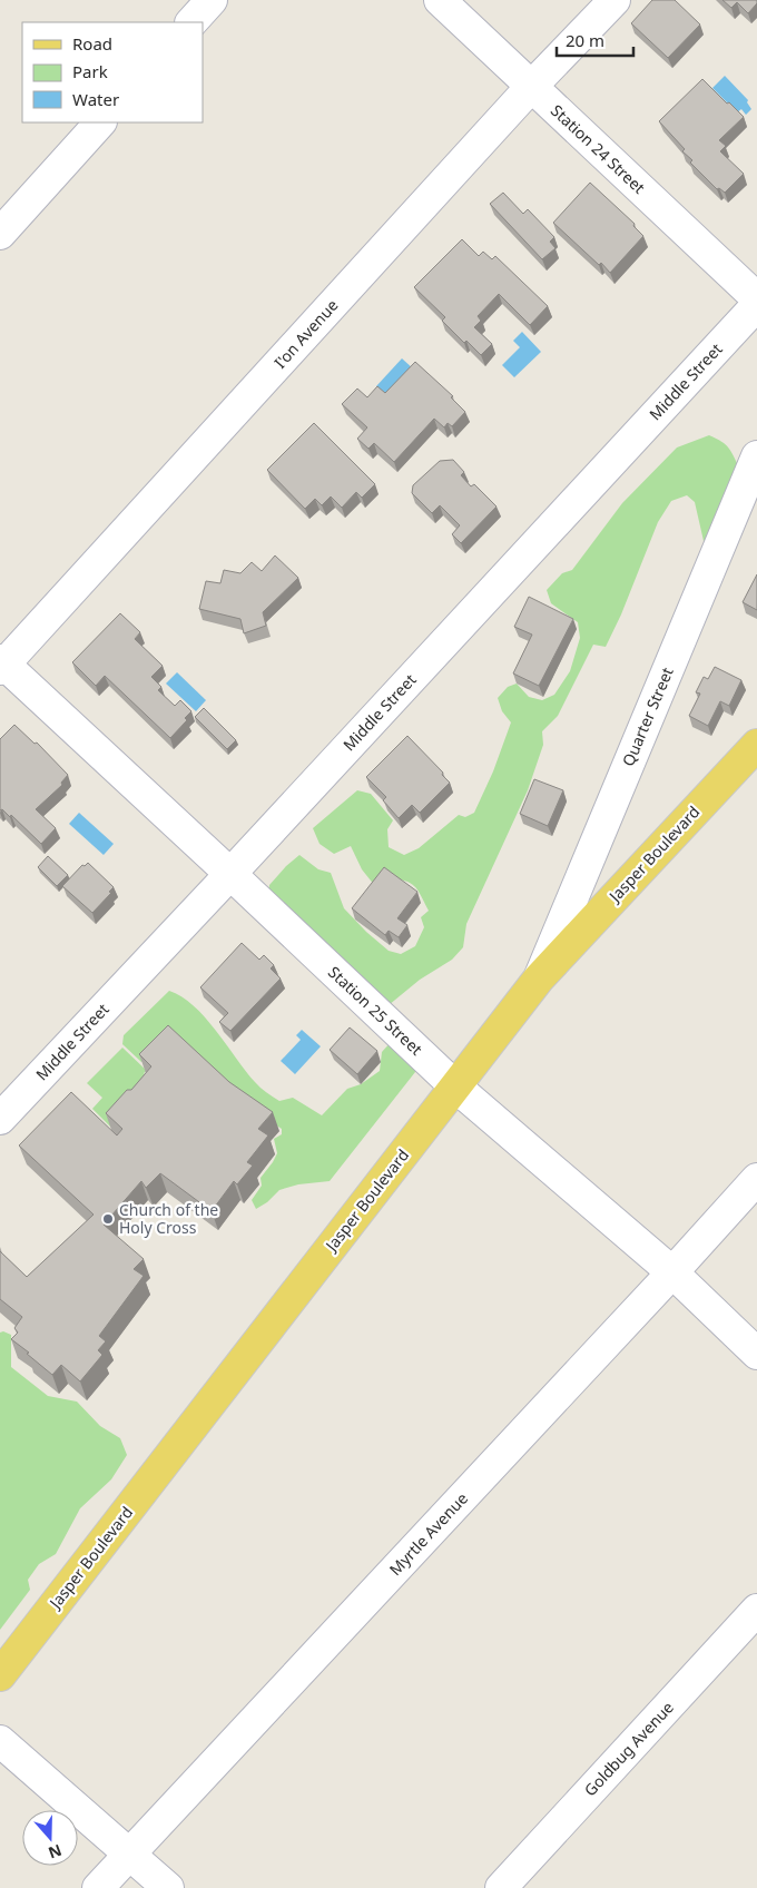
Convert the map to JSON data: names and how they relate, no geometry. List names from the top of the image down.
{
  "streets": {
    "main road": ["Jasper Boulevard"],
    "street": [
      "Station 24 Street",
      "I'on Avenue",
      "Middle Street",
      "Quarter Street",
      "Station 25 Street",
      "Myrtle Avenue",
      "Goldbug Avenue"
    ]
  },
  "crossings": [
    ["Station 24 Street", "I'on Avenue"],
    ["I'on Avenue", "Station 25 Street"],
    ["Middle Street", "Station 25 Street"],
    ["Quarter Street", "Jasper Boulevard"],
    ["Jasper Boulevard", "Station 25 Street"],
    ["Station 25 Street", "Myrtle Avenue"]
  ],
  "places": ["Church of the Holy Cross"],
  "legend": ["Road", "Park", "Water"],
  "scale_bar": "20 m",
  "north": "bottom"
}
